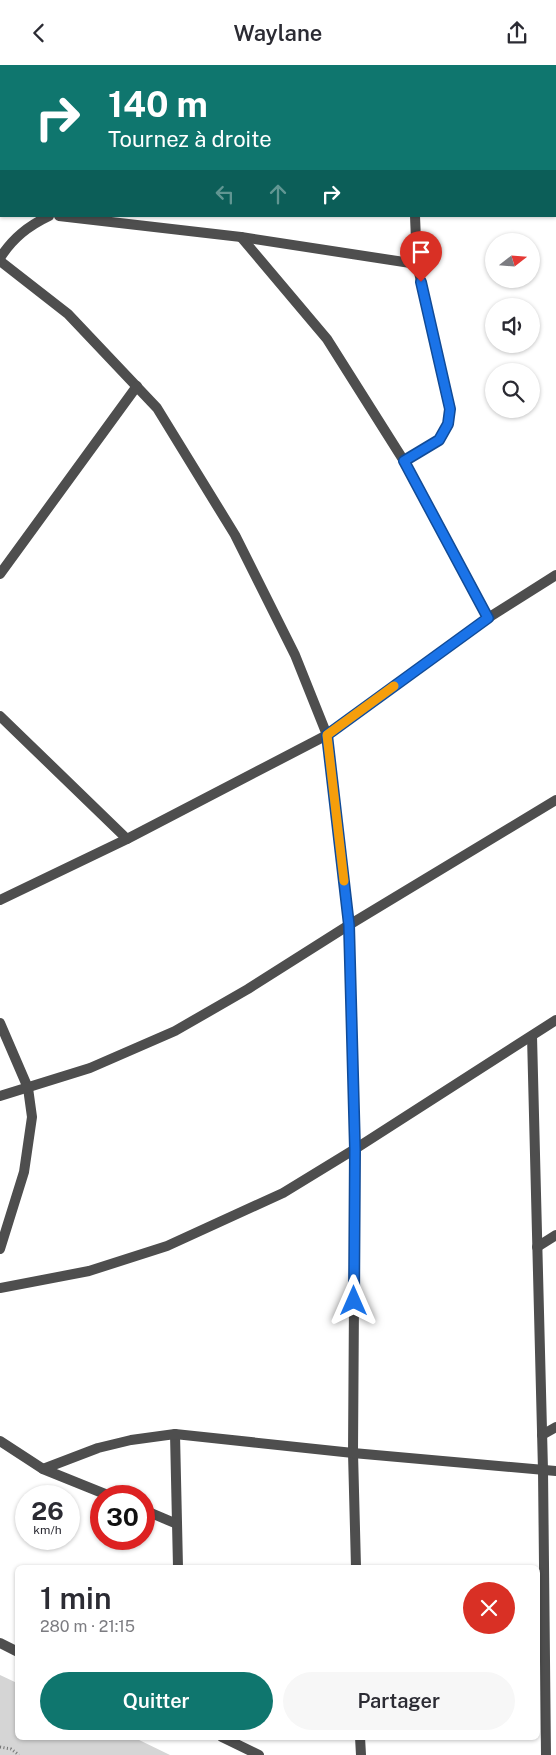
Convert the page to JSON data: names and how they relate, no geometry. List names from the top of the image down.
{
  "north": "right",
  "page": {
    "header": "Waylane",
    "turn": ["140 m", "Tournez à droite"],
    "speed": "26 km/h",
    "limit": "30",
    "heading": ["1 min", "280 m · 21:15"],
    "buttons": ["Quitter", "Partager"]
  }
}
